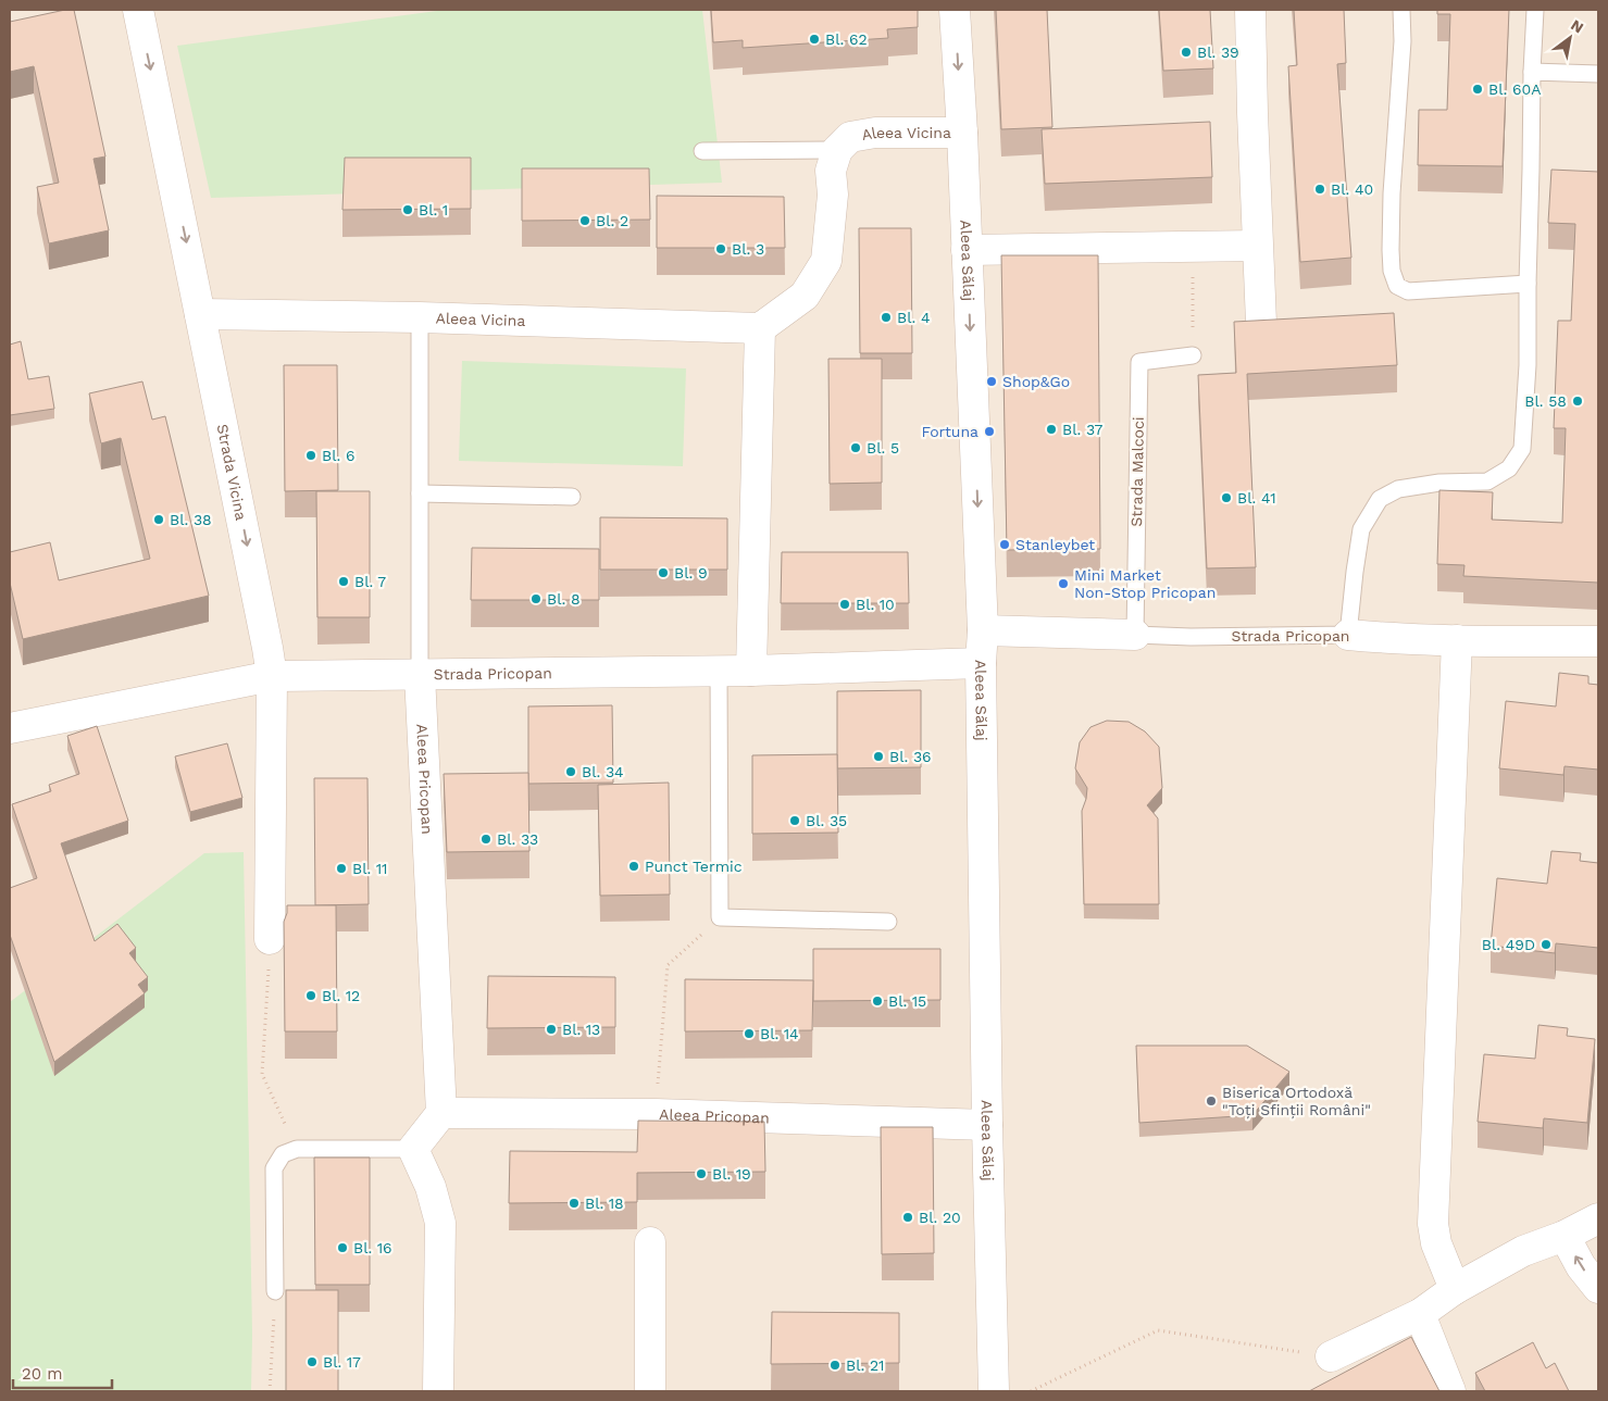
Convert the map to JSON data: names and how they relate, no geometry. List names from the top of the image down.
{
  "streets": {
    "street": [
      "Aleea Vicina",
      "Aleea Sălaj",
      "Strada Vicina",
      "Strada Pricopan",
      "Aleea Pricopan"
    ],
    "lane": ["Strada Malcoci"]
  },
  "crossings": [
    ["Aleea Vicina", "Aleea Sălaj"],
    ["Aleea Vicina", "Strada Vicina"],
    ["Aleea Sălaj", "Strada Pricopan"],
    ["Aleea Sălaj", "Aleea Pricopan"],
    ["Strada Vicina", "Strada Pricopan"],
    ["Strada Malcoci", "Strada Pricopan"],
    ["Strada Pricopan", "Aleea Pricopan"]
  ],
  "one_way": ["Strada Vicina"],
  "places": [
    "Bl. 62",
    "Bl. 39",
    "Bl. 60A",
    "Bl. 40",
    "Bl. 1",
    "Bl. 2",
    "Bl. 3",
    "Bl. 4",
    "Shop&Go",
    "Bl. 58",
    "Bl. 37",
    "Fortuna",
    "Bl. 5",
    "Bl. 6",
    "Bl. 41",
    "Bl. 38",
    "Stanleybet",
    "Bl. 9",
    "Bl. 7",
    "Mini Market Non-Stop Pricopan",
    "Bl. 8",
    "Bl. 10",
    "Bl. 36",
    "Bl. 34",
    "Bl. 35",
    "Bl. 33",
    "Punct Termic",
    "Bl. 11",
    "Bl. 49D",
    "Bl. 12",
    "Bl. 15",
    "Bl. 13",
    "Bl. 14",
    "Biserica Ortodoxă \"Toți Sfinții Români\"",
    "Bl. 19",
    "Bl. 18",
    "Bl. 20",
    "Bl. 16",
    "Bl. 17",
    "Bl. 21"
  ],
  "scale_bar": "20 m",
  "north": "top right"
}
